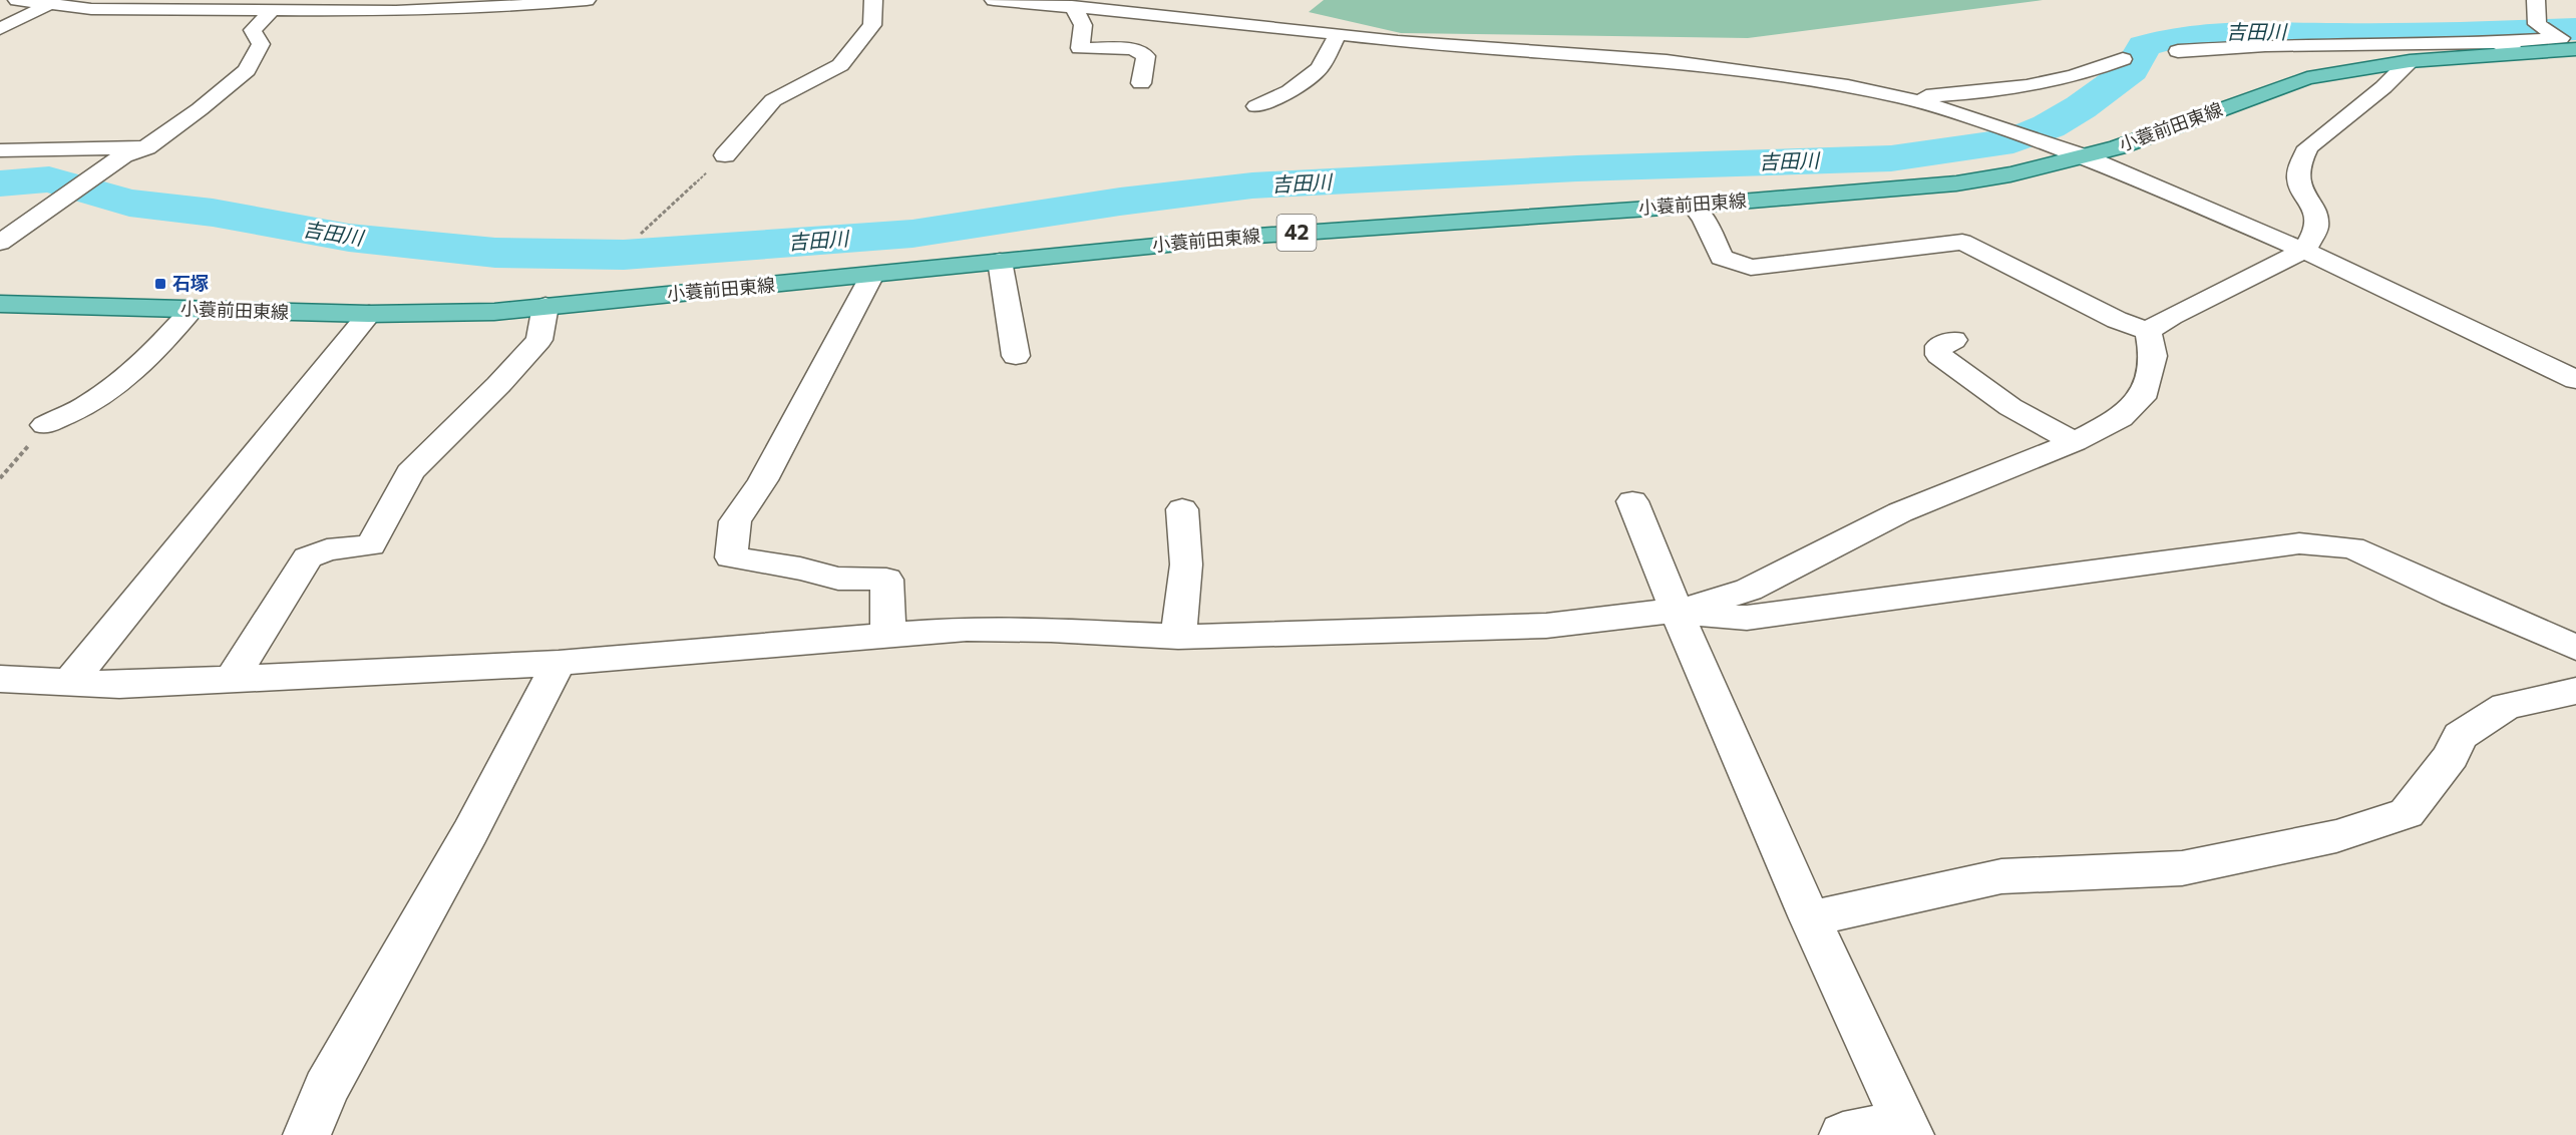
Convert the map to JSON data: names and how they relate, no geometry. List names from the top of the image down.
{
  "streets": {
    "main road": ["小蓑前田東線", "42"]
  },
  "water": ["吉田川"],
  "places": {
    "transit": ["石塚"]
  }
}
